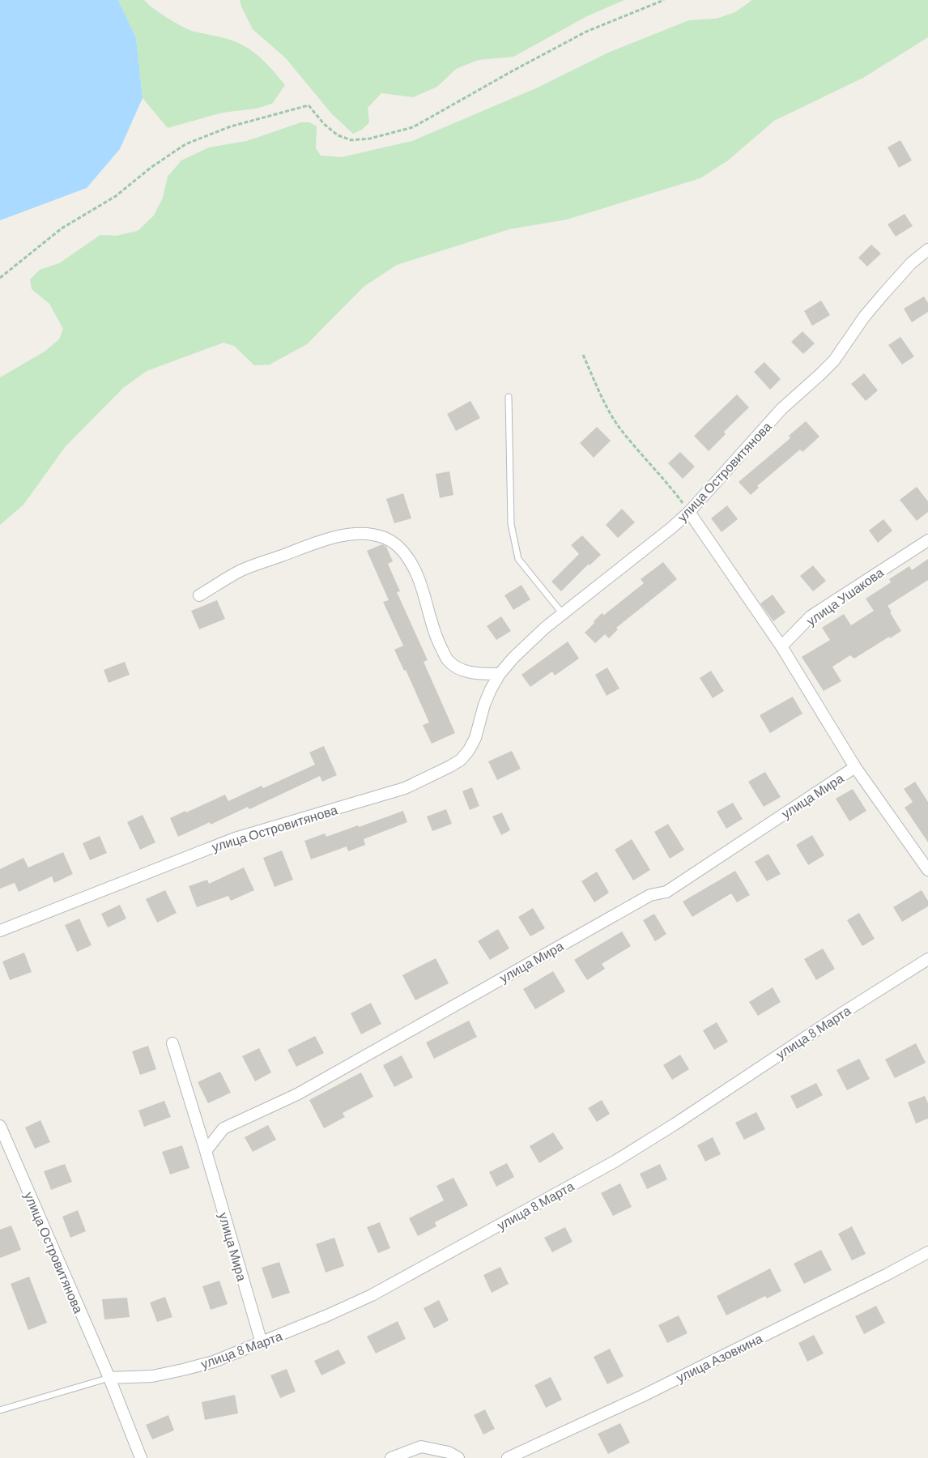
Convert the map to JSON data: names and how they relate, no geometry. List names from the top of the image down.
{
  "streets": {
    "street": [
      "улица Островитянова",
      "улица Ушакова",
      "улица Мира",
      "улица 8 Марта",
      "улица Азовкина"
    ]
  },
  "crossings": [
    ["улица Островитянова", "улица 8 Марта"],
    ["улица Мира", "улица 8 Марта"]
  ]
}
